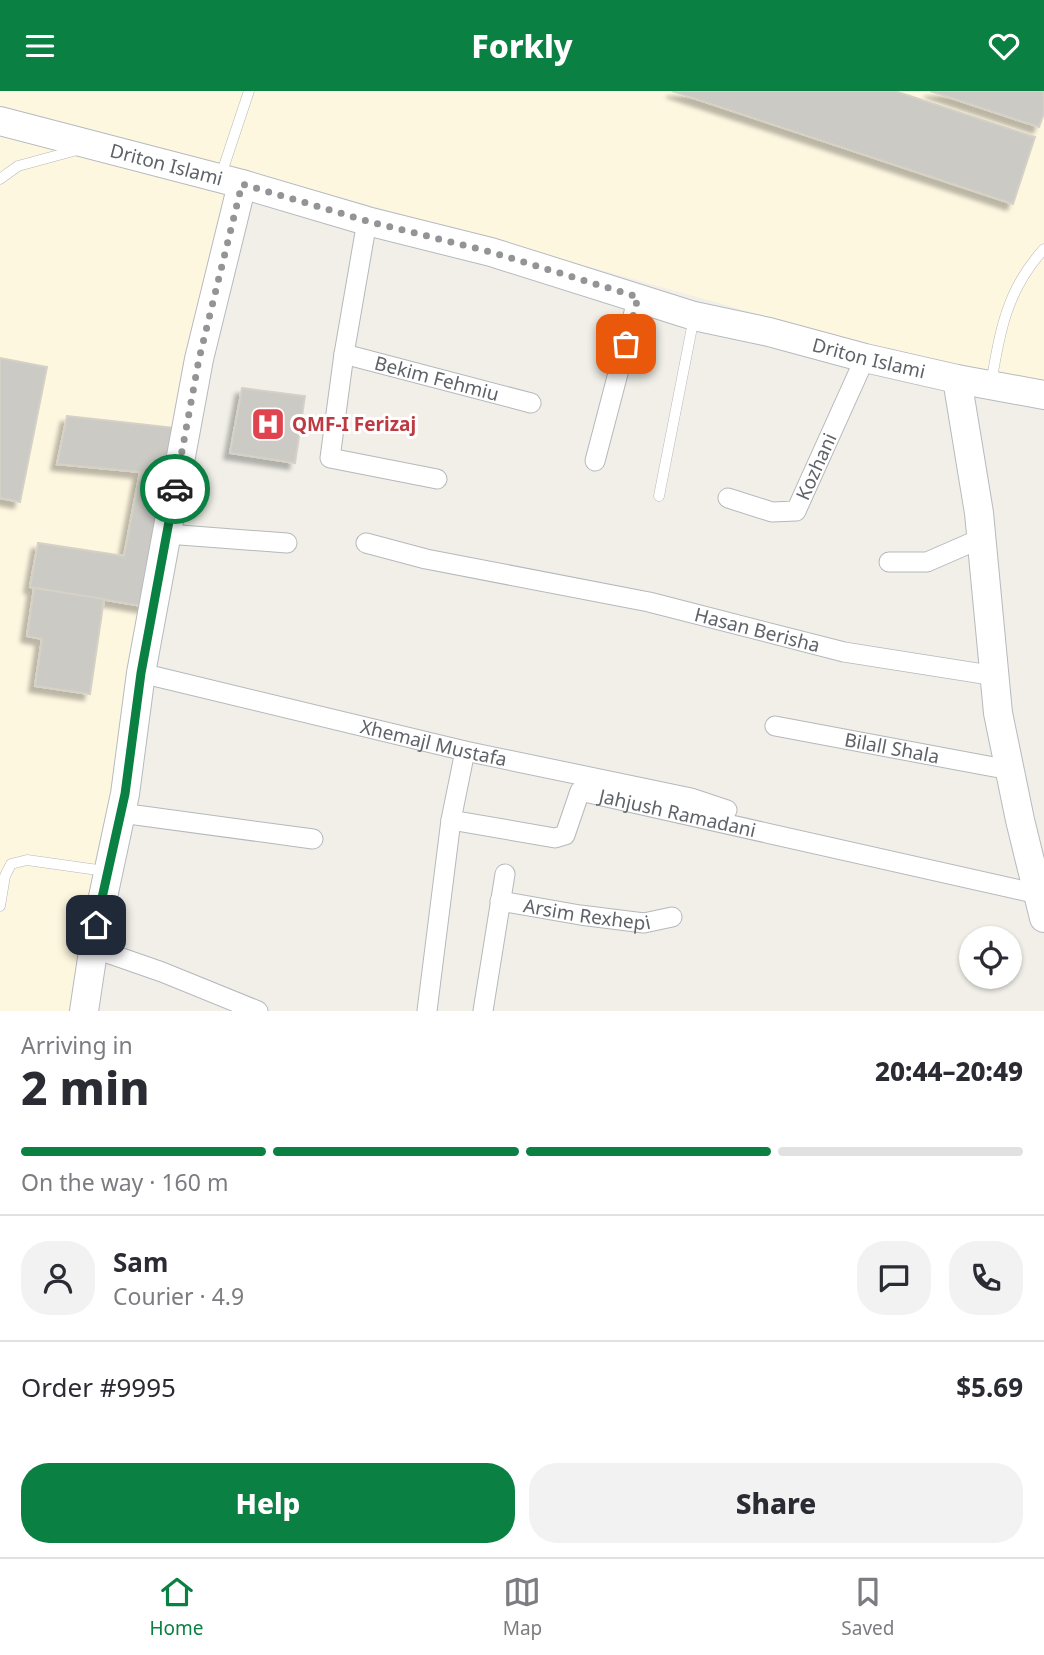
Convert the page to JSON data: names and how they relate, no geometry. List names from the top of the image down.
{
  "streets": {
    "street": [
      "Driton Islami",
      "Bekim Fehmiu",
      "Kozhani",
      "Hasan Berisha",
      "Xhemajl Mustafa",
      "Bilall Shala",
      "Jahjush Ramadani",
      "Arsim Rexhepi"
    ]
  },
  "crossings": [
    ["Driton Islami", "Kozhani"]
  ],
  "places": {
    "hospital": ["QMF-I Ferizaj"]
  },
  "page": {
    "header": "Forkly",
    "heading": ["2 min", "Arriving in", "20:44–20:49"],
    "panel": [
      "Sam",
      "Courier · 4.9",
      "Order #9995",
      "$5.69"
    ],
    "bar": "On the way · 160 m",
    "buttons": ["Help", "Share"],
    "tabs": ["Home", "Map", "Saved"]
  }
}
